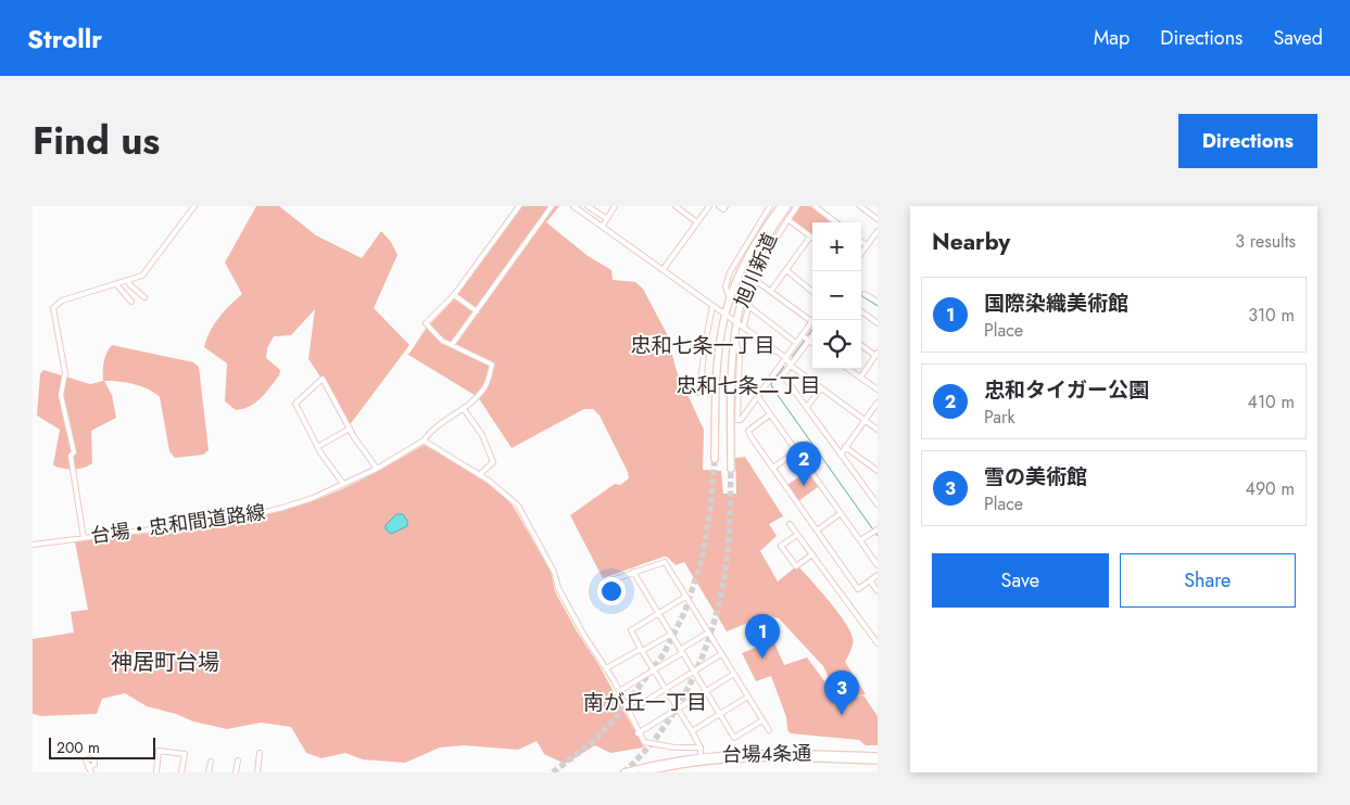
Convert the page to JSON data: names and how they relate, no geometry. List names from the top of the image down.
{
  "streets": {
    "highway": ["旭川新道", "台場4条通"],
    "street": ["台場・忠和間道路線"]
  },
  "districts": [
    "忠和七条一丁目",
    "忠和七条二丁目",
    "神居町台場",
    "南が丘一丁目"
  ],
  "scale_bar": "200 m",
  "page": {
    "header": "Strollr",
    "nav": ["Map", "Directions", "Saved"],
    "title": "Find us",
    "buttons": [
      "Directions",
      ["Save", "Share"]
    ],
    "heading": ["Nearby", "3 results"],
    "map_buttons": ["+", "−"],
    "list": [
      {
        "mark": "1",
        "name": "国際染織美術館",
        "note": "Place",
        "value": "310 m"
      },
      {
        "mark": "2",
        "name": "忠和タイガー公園",
        "note": "Park",
        "value": "410 m"
      },
      {
        "mark": "3",
        "name": "雪の美術館",
        "note": "Place",
        "value": "490 m"
      }
    ],
    "pins": ["2", "1", "3"],
    "scale": "200 m"
  }
}
